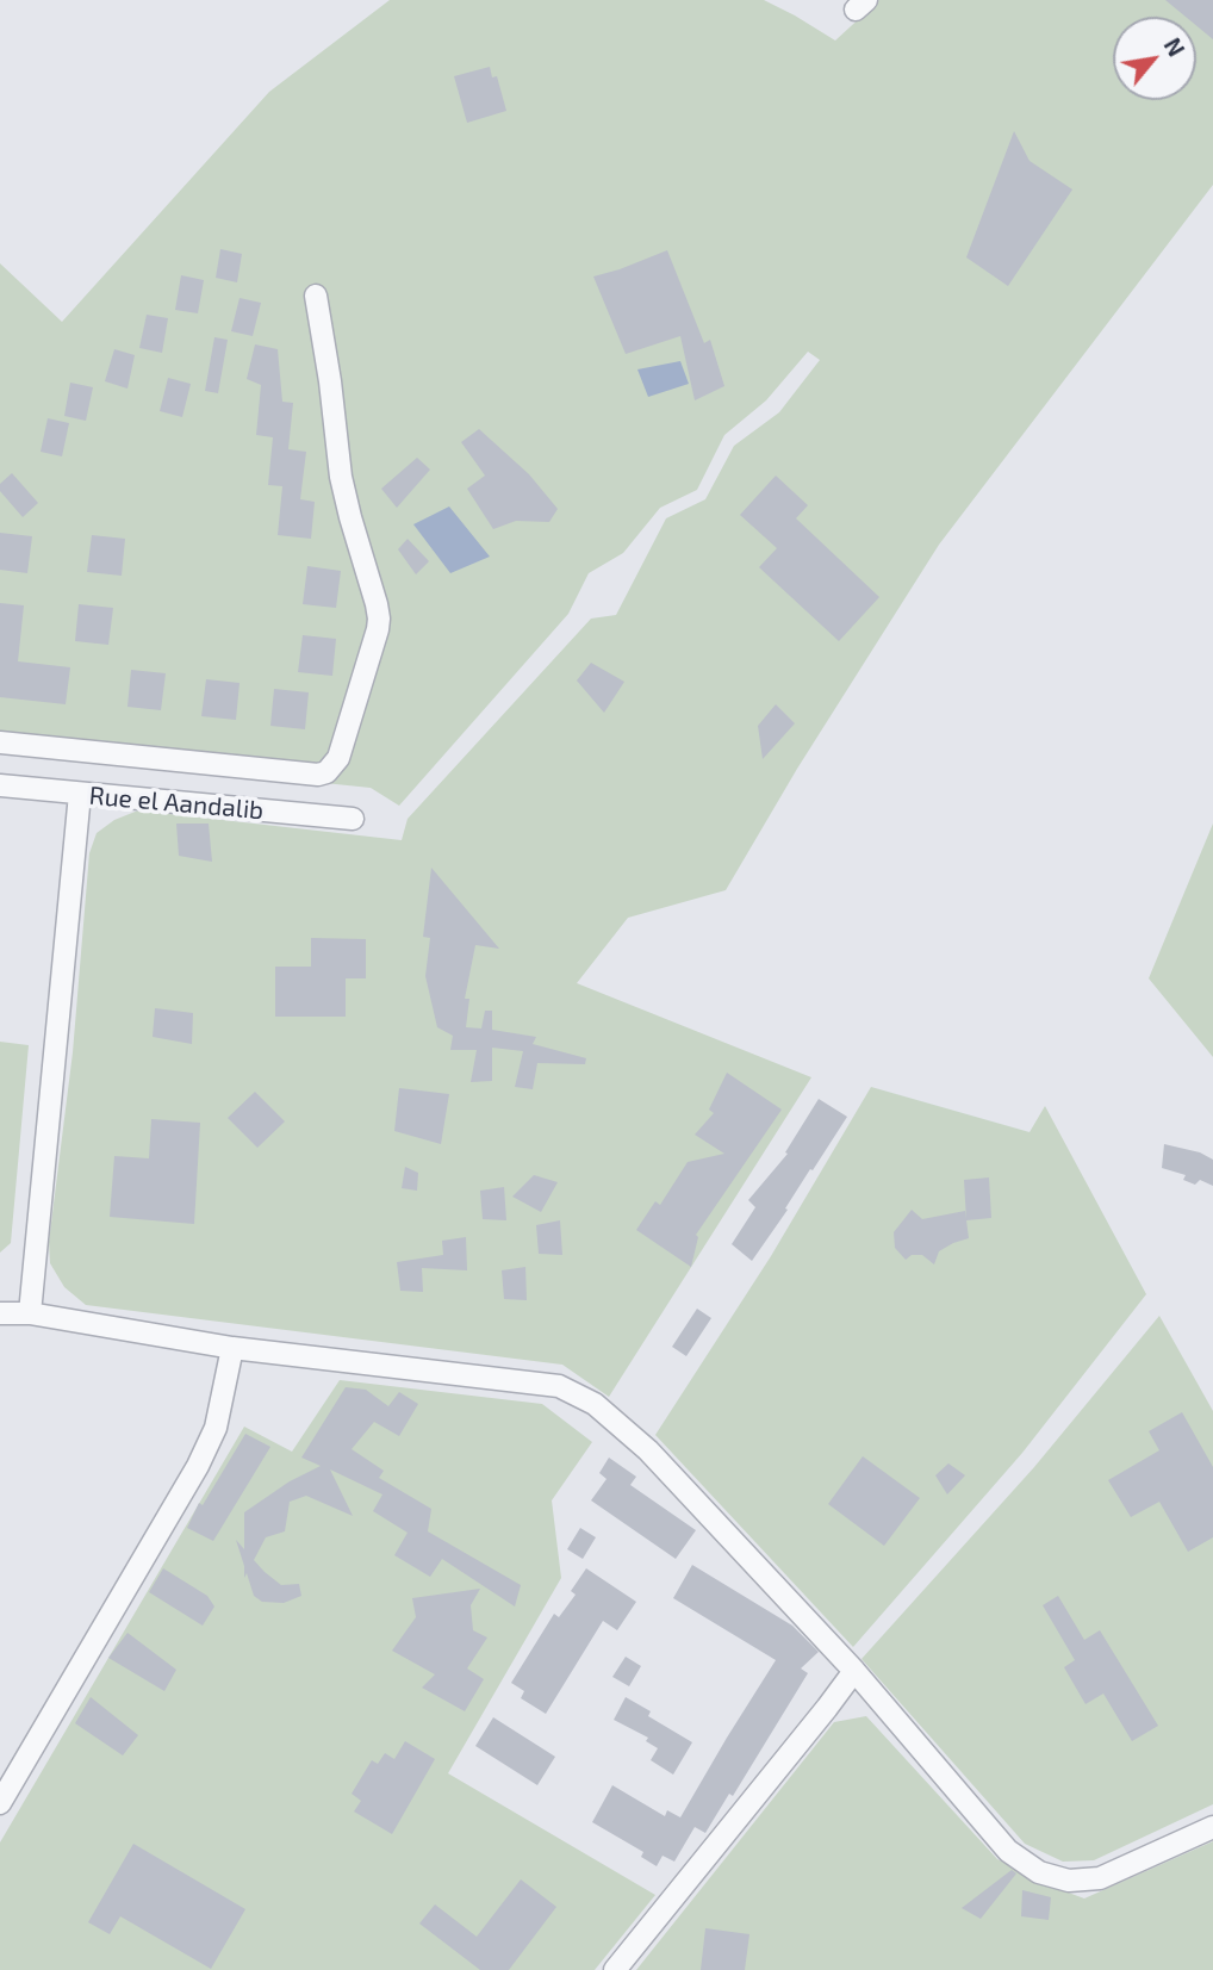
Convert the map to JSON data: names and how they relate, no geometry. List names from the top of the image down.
{
  "streets": {
    "street": ["Rue el Aandalib"]
  },
  "north": "top right"
}
